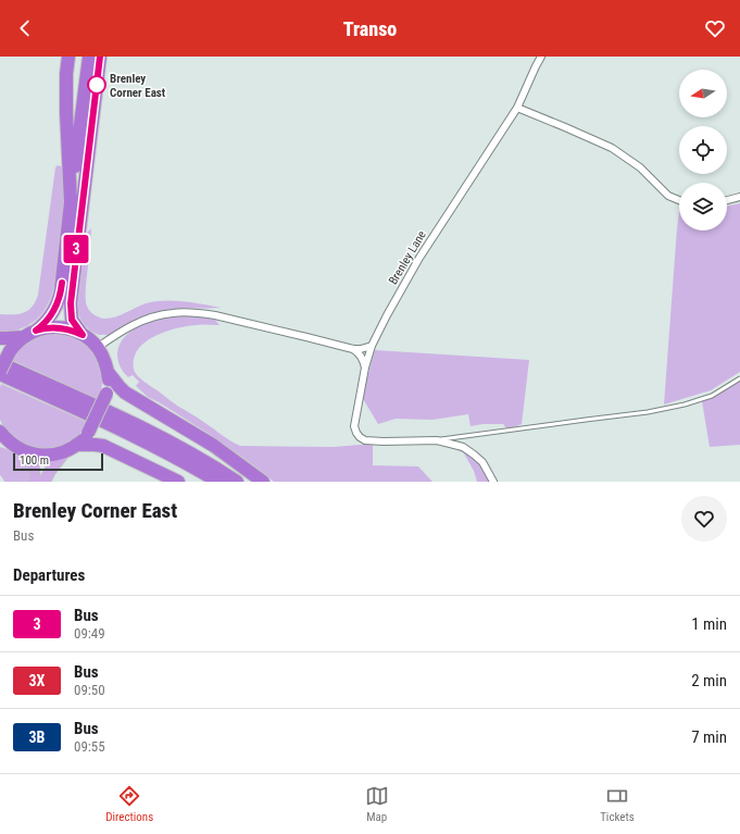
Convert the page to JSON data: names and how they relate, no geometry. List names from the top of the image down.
{
  "streets": {
    "street": ["Brenley Lane"]
  },
  "places": ["Brenley Corner East"],
  "lines": ["bus line 3"],
  "scale_bar": "100 m",
  "north": "left",
  "page": {
    "header": "Transo",
    "on_map": "3",
    "scale": "100 m",
    "heading": [
      ["Brenley Corner East", "Bus"],
      "Departures"
    ],
    "list": [
      {
        "mark": "3",
        "name": "Bus",
        "note": "09:49",
        "value": "1 min"
      },
      {
        "mark": "3X",
        "name": "Bus",
        "note": "09:50",
        "value": "2 min"
      },
      {
        "mark": "3B",
        "name": "Bus",
        "note": "09:55",
        "value": "7 min"
      }
    ],
    "tabs": ["Directions", "Map", "Tickets"]
  }
}
